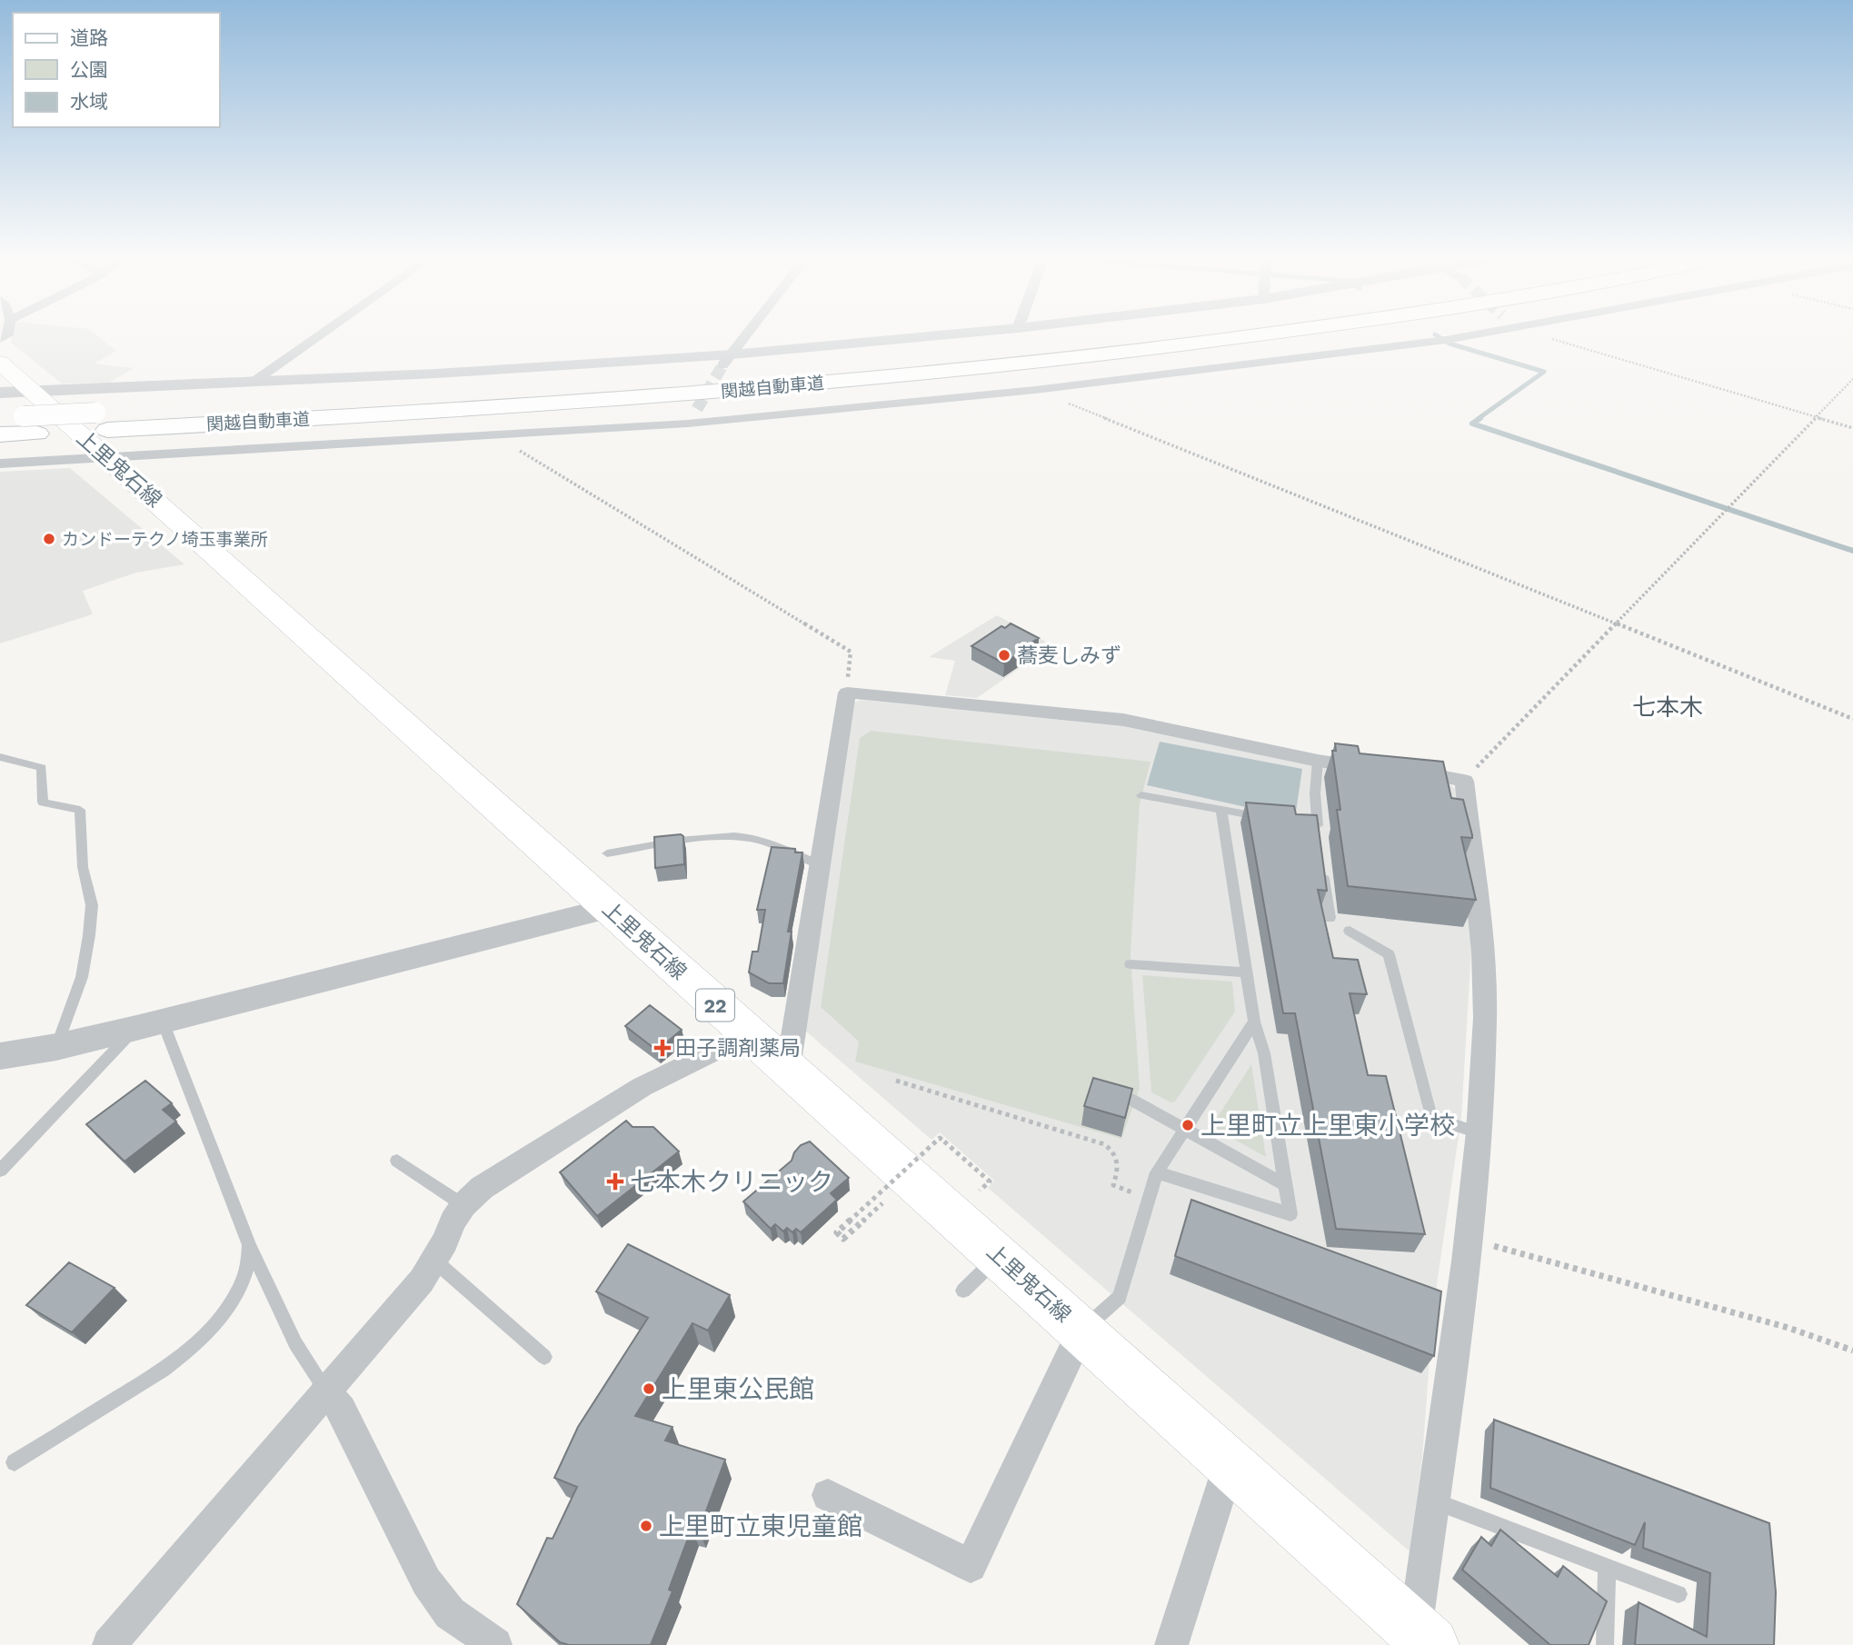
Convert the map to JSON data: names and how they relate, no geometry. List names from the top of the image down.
{
  "streets": {
    "highway": ["関越自動車道"],
    "main road": ["上里鬼石線", "22"]
  },
  "crossings": [
    ["関越自動車道", "上里鬼石線"]
  ],
  "districts": ["七本木"],
  "places": {
    "other": [
      "カンドーテクノ埼玉事業所",
      "蕎麦しみず",
      "上里町立上里東小学校",
      "上里東公民館",
      "上里町立東児童館"
    ],
    "health": ["田子調剤薬局", "七本木クリニック"]
  },
  "legend": ["道路", "公園", "水域"]
}
